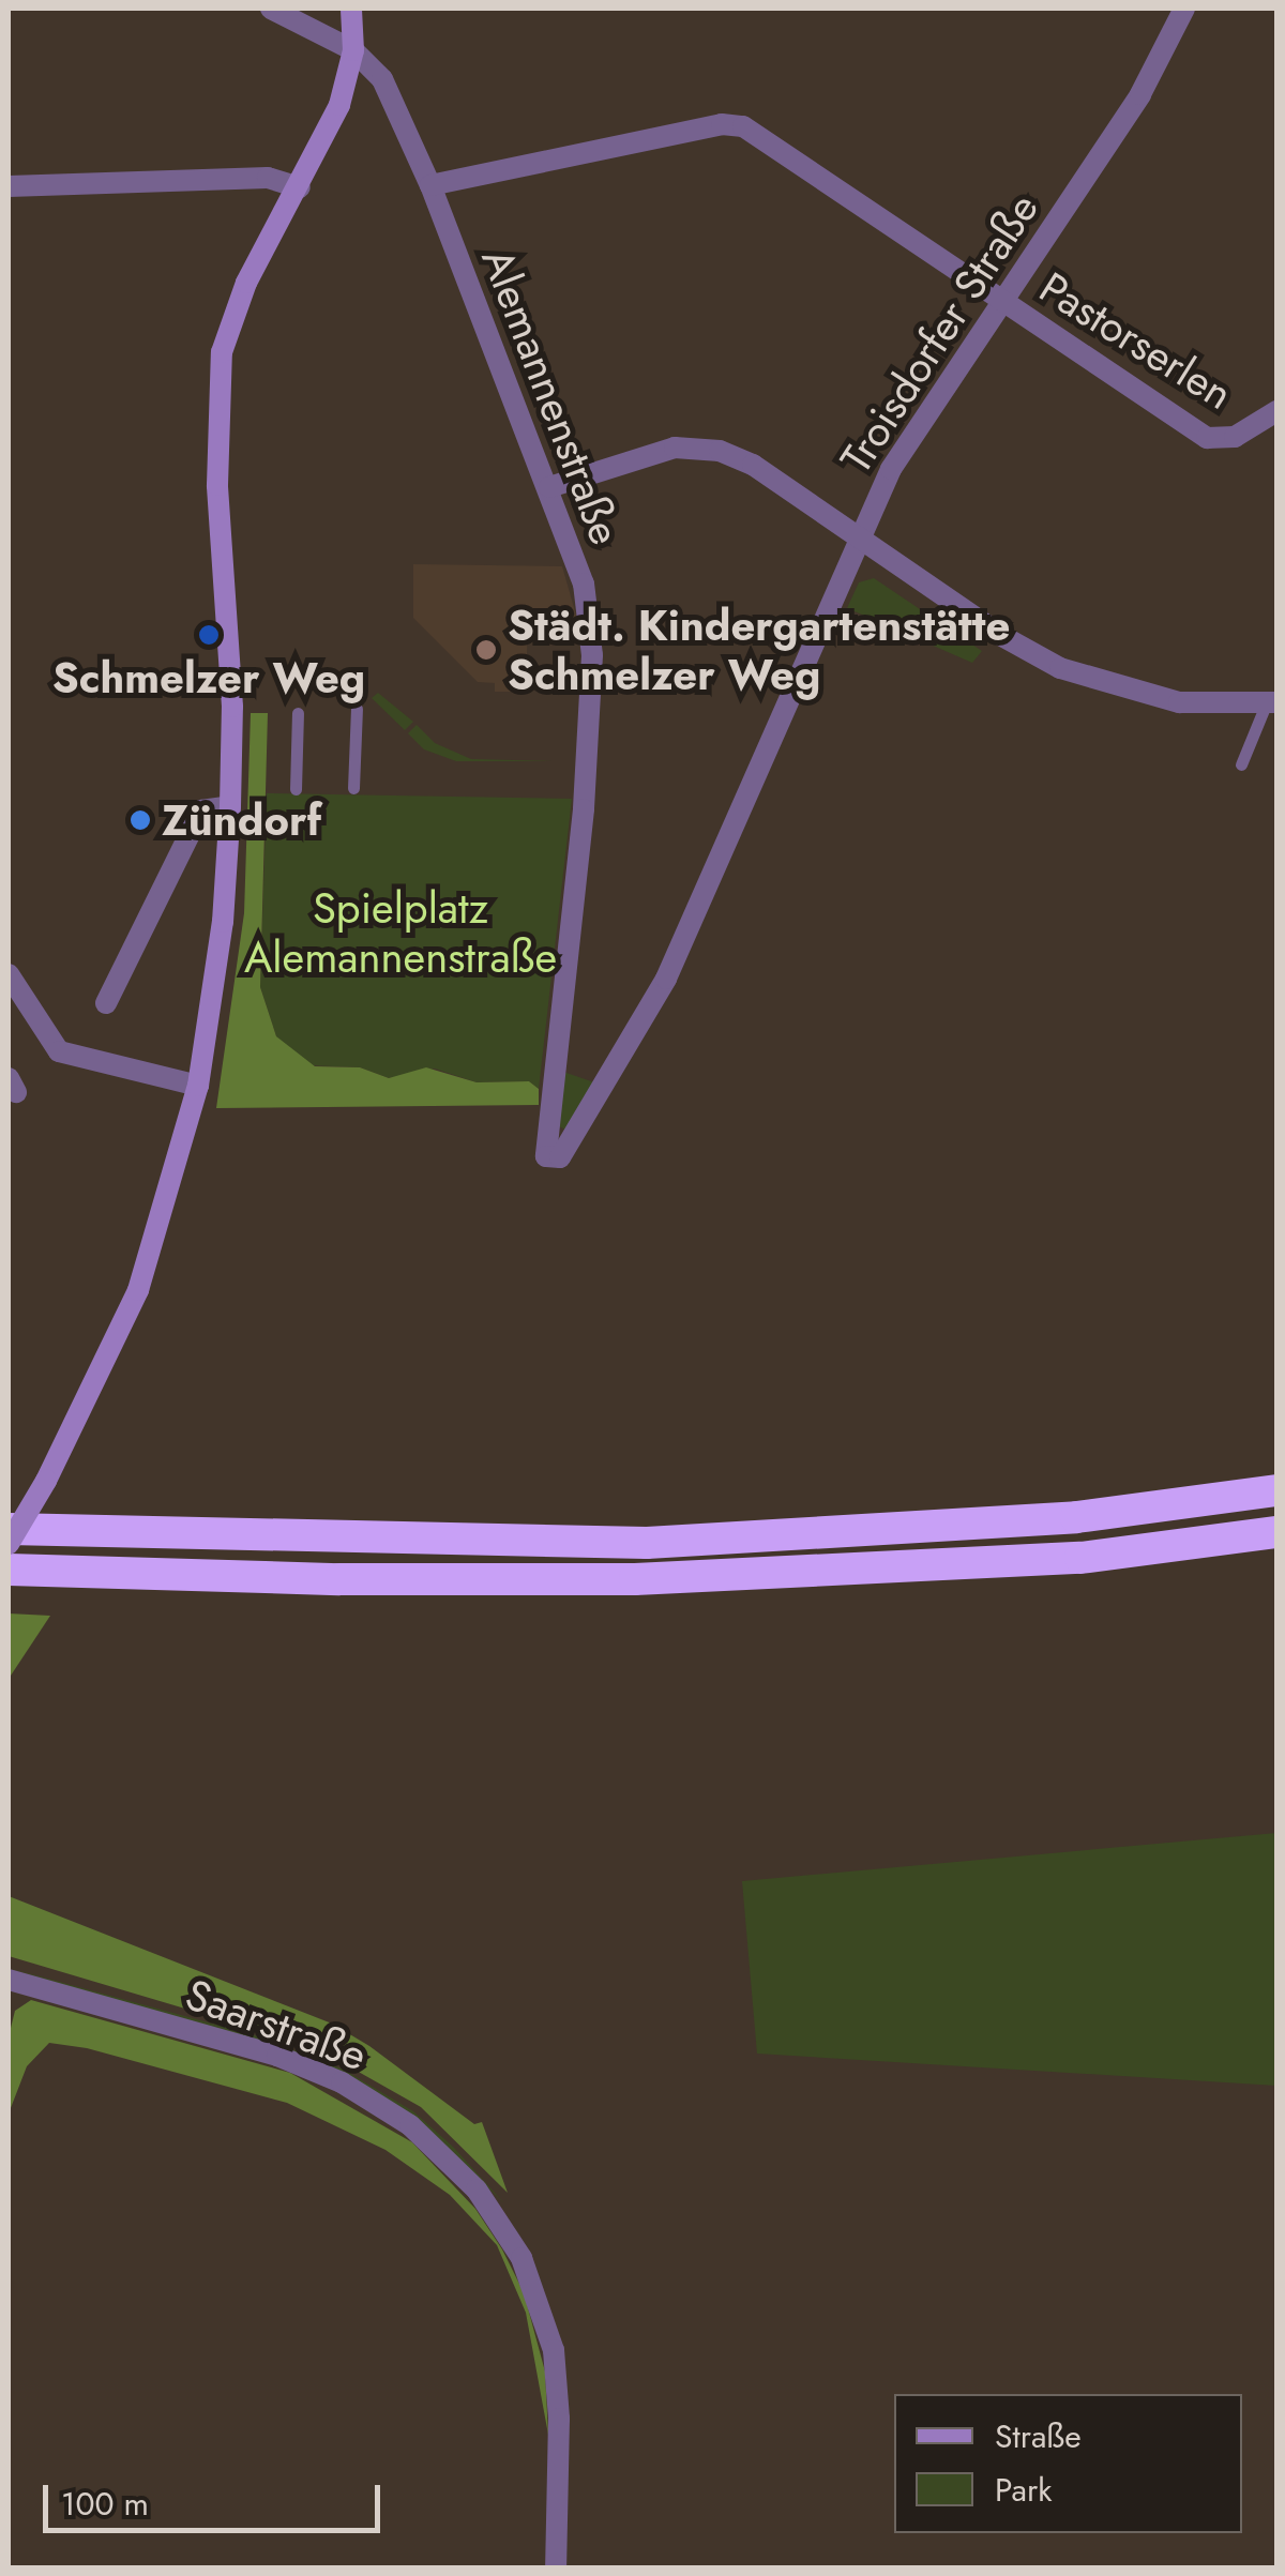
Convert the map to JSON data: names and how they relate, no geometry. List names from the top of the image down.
{
  "streets": {
    "street": [
      "Troisdorfer Straße",
      "Pastorserlen",
      "Alemannenstraße",
      "Saarstraße"
    ]
  },
  "crossings": [
    ["Troisdorfer Straße", "Pastorserlen"],
    ["Troisdorfer Straße", "Alemannenstraße"],
    ["Pastorserlen", "Alemannenstraße"]
  ],
  "parks": ["Spielplatz Alemannenstraße"],
  "places": ["Schmelzer Weg", "Städt. Kindergartenstätte Schmelzer Weg", "Zündorf"],
  "legend": ["Straße", "Park"],
  "scale_bar": "100 m"
}
